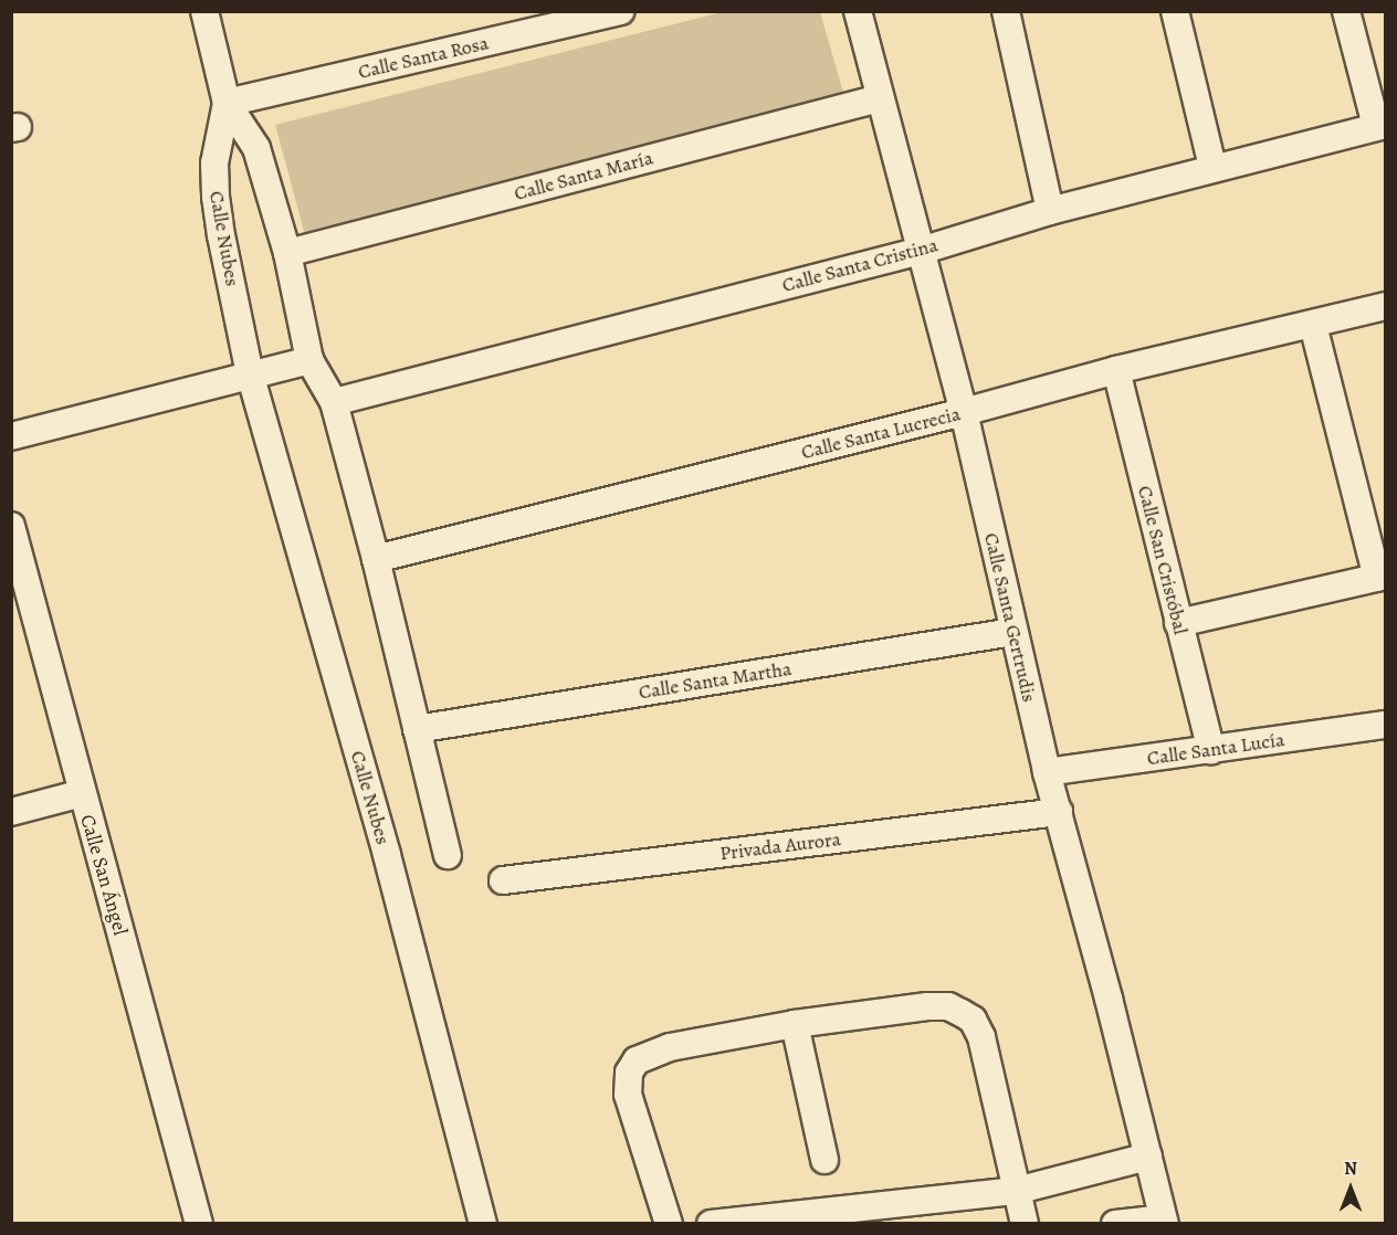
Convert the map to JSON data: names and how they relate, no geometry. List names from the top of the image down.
{
  "streets": {
    "street": [
      "Calle Santa Rosa",
      "Calle Santa María",
      "Calle Nubes",
      "Calle Santa Cristina",
      "Calle Santa Lucrecia",
      "Calle San Cristóbal",
      "Calle Santa Gertrudis",
      "Calle Santa Martha",
      "Calle Santa Lucía",
      "Privada Aurora",
      "Calle San Ángel"
    ]
  },
  "crossings": [
    ["Calle Santa Rosa", "Calle Nubes"],
    ["Calle Santa María", "Calle Nubes"],
    ["Calle Santa María", "Calle Santa Gertrudis"],
    ["Calle Nubes", "Calle Santa Cristina"],
    ["Calle Nubes", "Calle Santa Lucrecia"],
    ["Calle Nubes", "Calle Santa Martha"],
    ["Calle Santa Cristina", "Calle Santa Gertrudis"],
    ["Calle Santa Lucrecia", "Calle San Cristóbal"],
    ["Calle Santa Lucrecia", "Calle Santa Gertrudis"],
    ["Calle San Cristóbal", "Calle Santa Lucía"],
    ["Calle Santa Gertrudis", "Calle Santa Martha"],
    ["Calle Santa Gertrudis", "Calle Santa Lucía"],
    ["Calle Santa Gertrudis", "Privada Aurora"]
  ],
  "north": "top"
}
